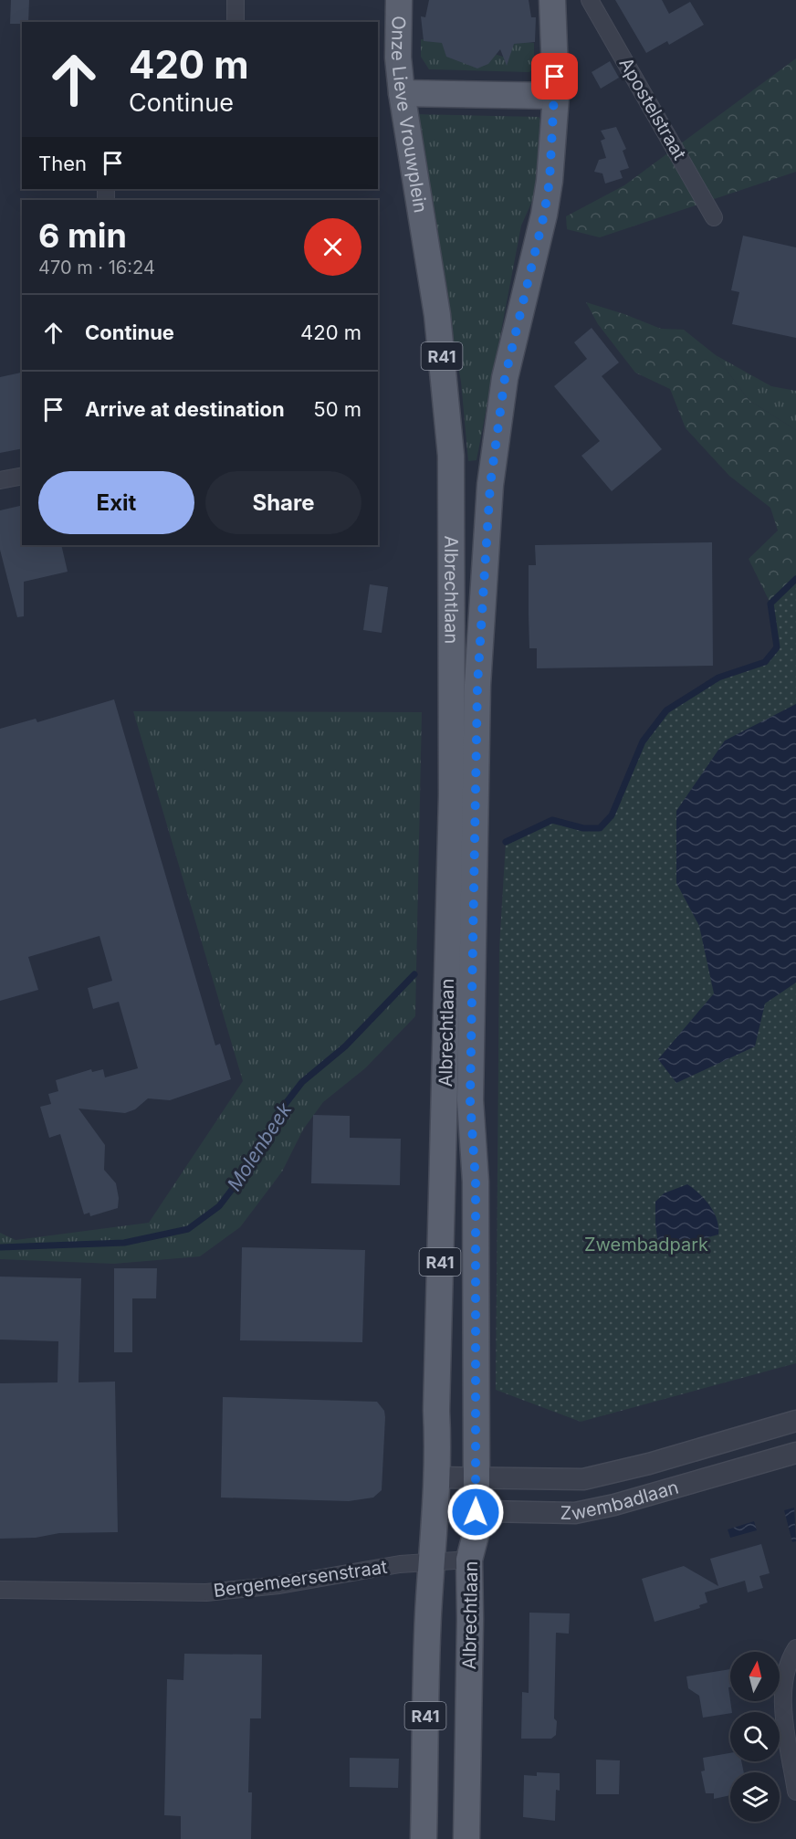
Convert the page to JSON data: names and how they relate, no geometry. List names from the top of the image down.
{
  "streets": {
    "main road": ["Onze Lieve Vrouwplein", "R41", "Albrechtlaan"],
    "street": ["Apostelstraat", "Zwembadlaan", "Bergemeersenstraat"]
  },
  "crossings": [
    ["Onze Lieve Vrouwplein", "Albrechtlaan"],
    ["R41", "Albrechtlaan"],
    ["Albrechtlaan", "Zwembadlaan"],
    ["Albrechtlaan", "Bergemeersenstraat"]
  ],
  "water": ["Molenbeek"],
  "parks": ["Zwembadpark"],
  "north": "top",
  "page": {
    "turn": ["420 m", "Continue"],
    "then": "Then",
    "heading": ["6 min", "470 m · 16:24"],
    "list": [
      {
        "name": "Continue",
        "value": "420 m"
      },
      {
        "name": "Arrive at destination",
        "value": "50 m"
      }
    ],
    "buttons": ["Exit", "Share"]
  }
}
